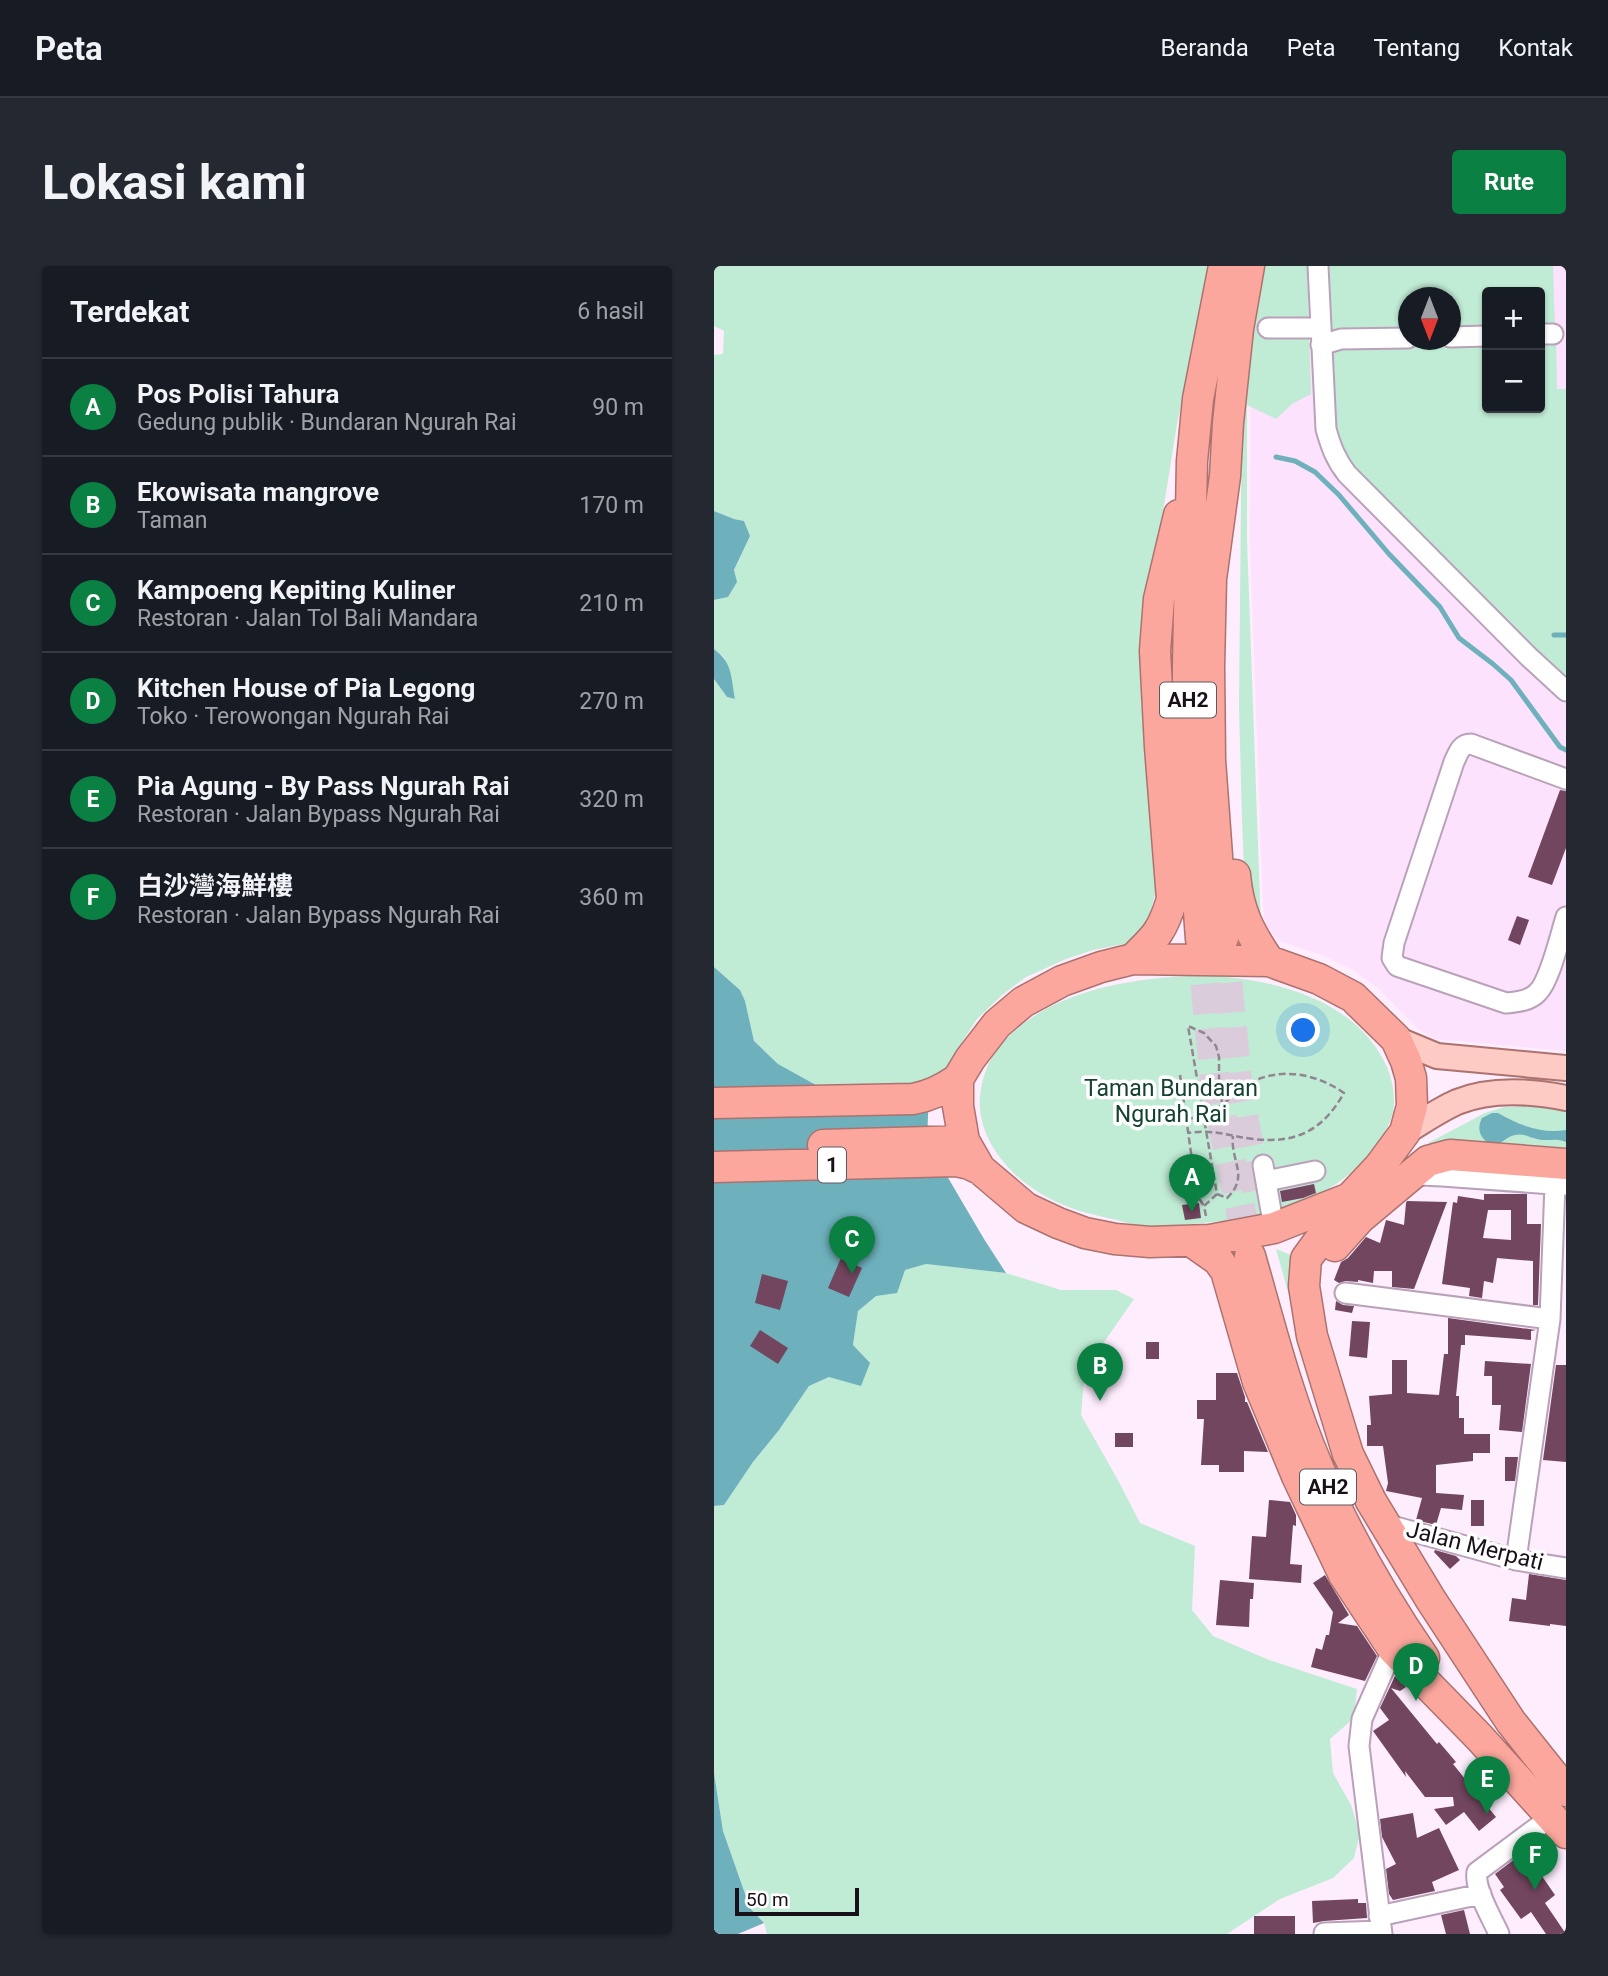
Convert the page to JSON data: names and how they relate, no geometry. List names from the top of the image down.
{
  "streets": {
    "highway": ["AH2", "1"],
    "street": ["Jalan Merpati"]
  },
  "parks": ["Taman Bundaran Ngurah Rai"],
  "scale_bar": "50 m",
  "north": "bottom",
  "page": {
    "header": "Peta",
    "nav": [
      "Beranda",
      "Peta",
      "Tentang",
      "Kontak"
    ],
    "buttons": "Rute",
    "title": "Lokasi kami",
    "heading": ["Terdekat", "6 hasil"],
    "map_buttons": ["+", "−"],
    "list": [
      {
        "mark": "A",
        "name": "Pos Polisi Tahura",
        "note": "Gedung publik · Bundaran Ngurah Rai",
        "value": "90 m"
      },
      {
        "mark": "B",
        "name": "Ekowisata mangrove",
        "note": "Taman",
        "value": "170 m"
      },
      {
        "mark": "C",
        "name": "Kampoeng Kepiting Kuliner",
        "note": "Restoran · Jalan Tol Bali Mandara",
        "value": "210 m"
      },
      {
        "mark": "D",
        "name": "Kitchen House of Pia Legong",
        "note": "Toko · Terowongan Ngurah Rai",
        "value": "270 m"
      },
      {
        "mark": "E",
        "name": "Pia Agung - By Pass Ngurah Rai",
        "note": "Restoran · Jalan Bypass Ngurah Rai",
        "value": "320 m"
      },
      {
        "mark": "F",
        "name": "白沙灣海鮮樓",
        "note": "Restoran · Jalan Bypass Ngurah Rai",
        "value": "360 m"
      }
    ],
    "pins": [
      "A",
      "C",
      "B",
      "D",
      "E",
      "F"
    ],
    "scale": "50 m"
  }
}
